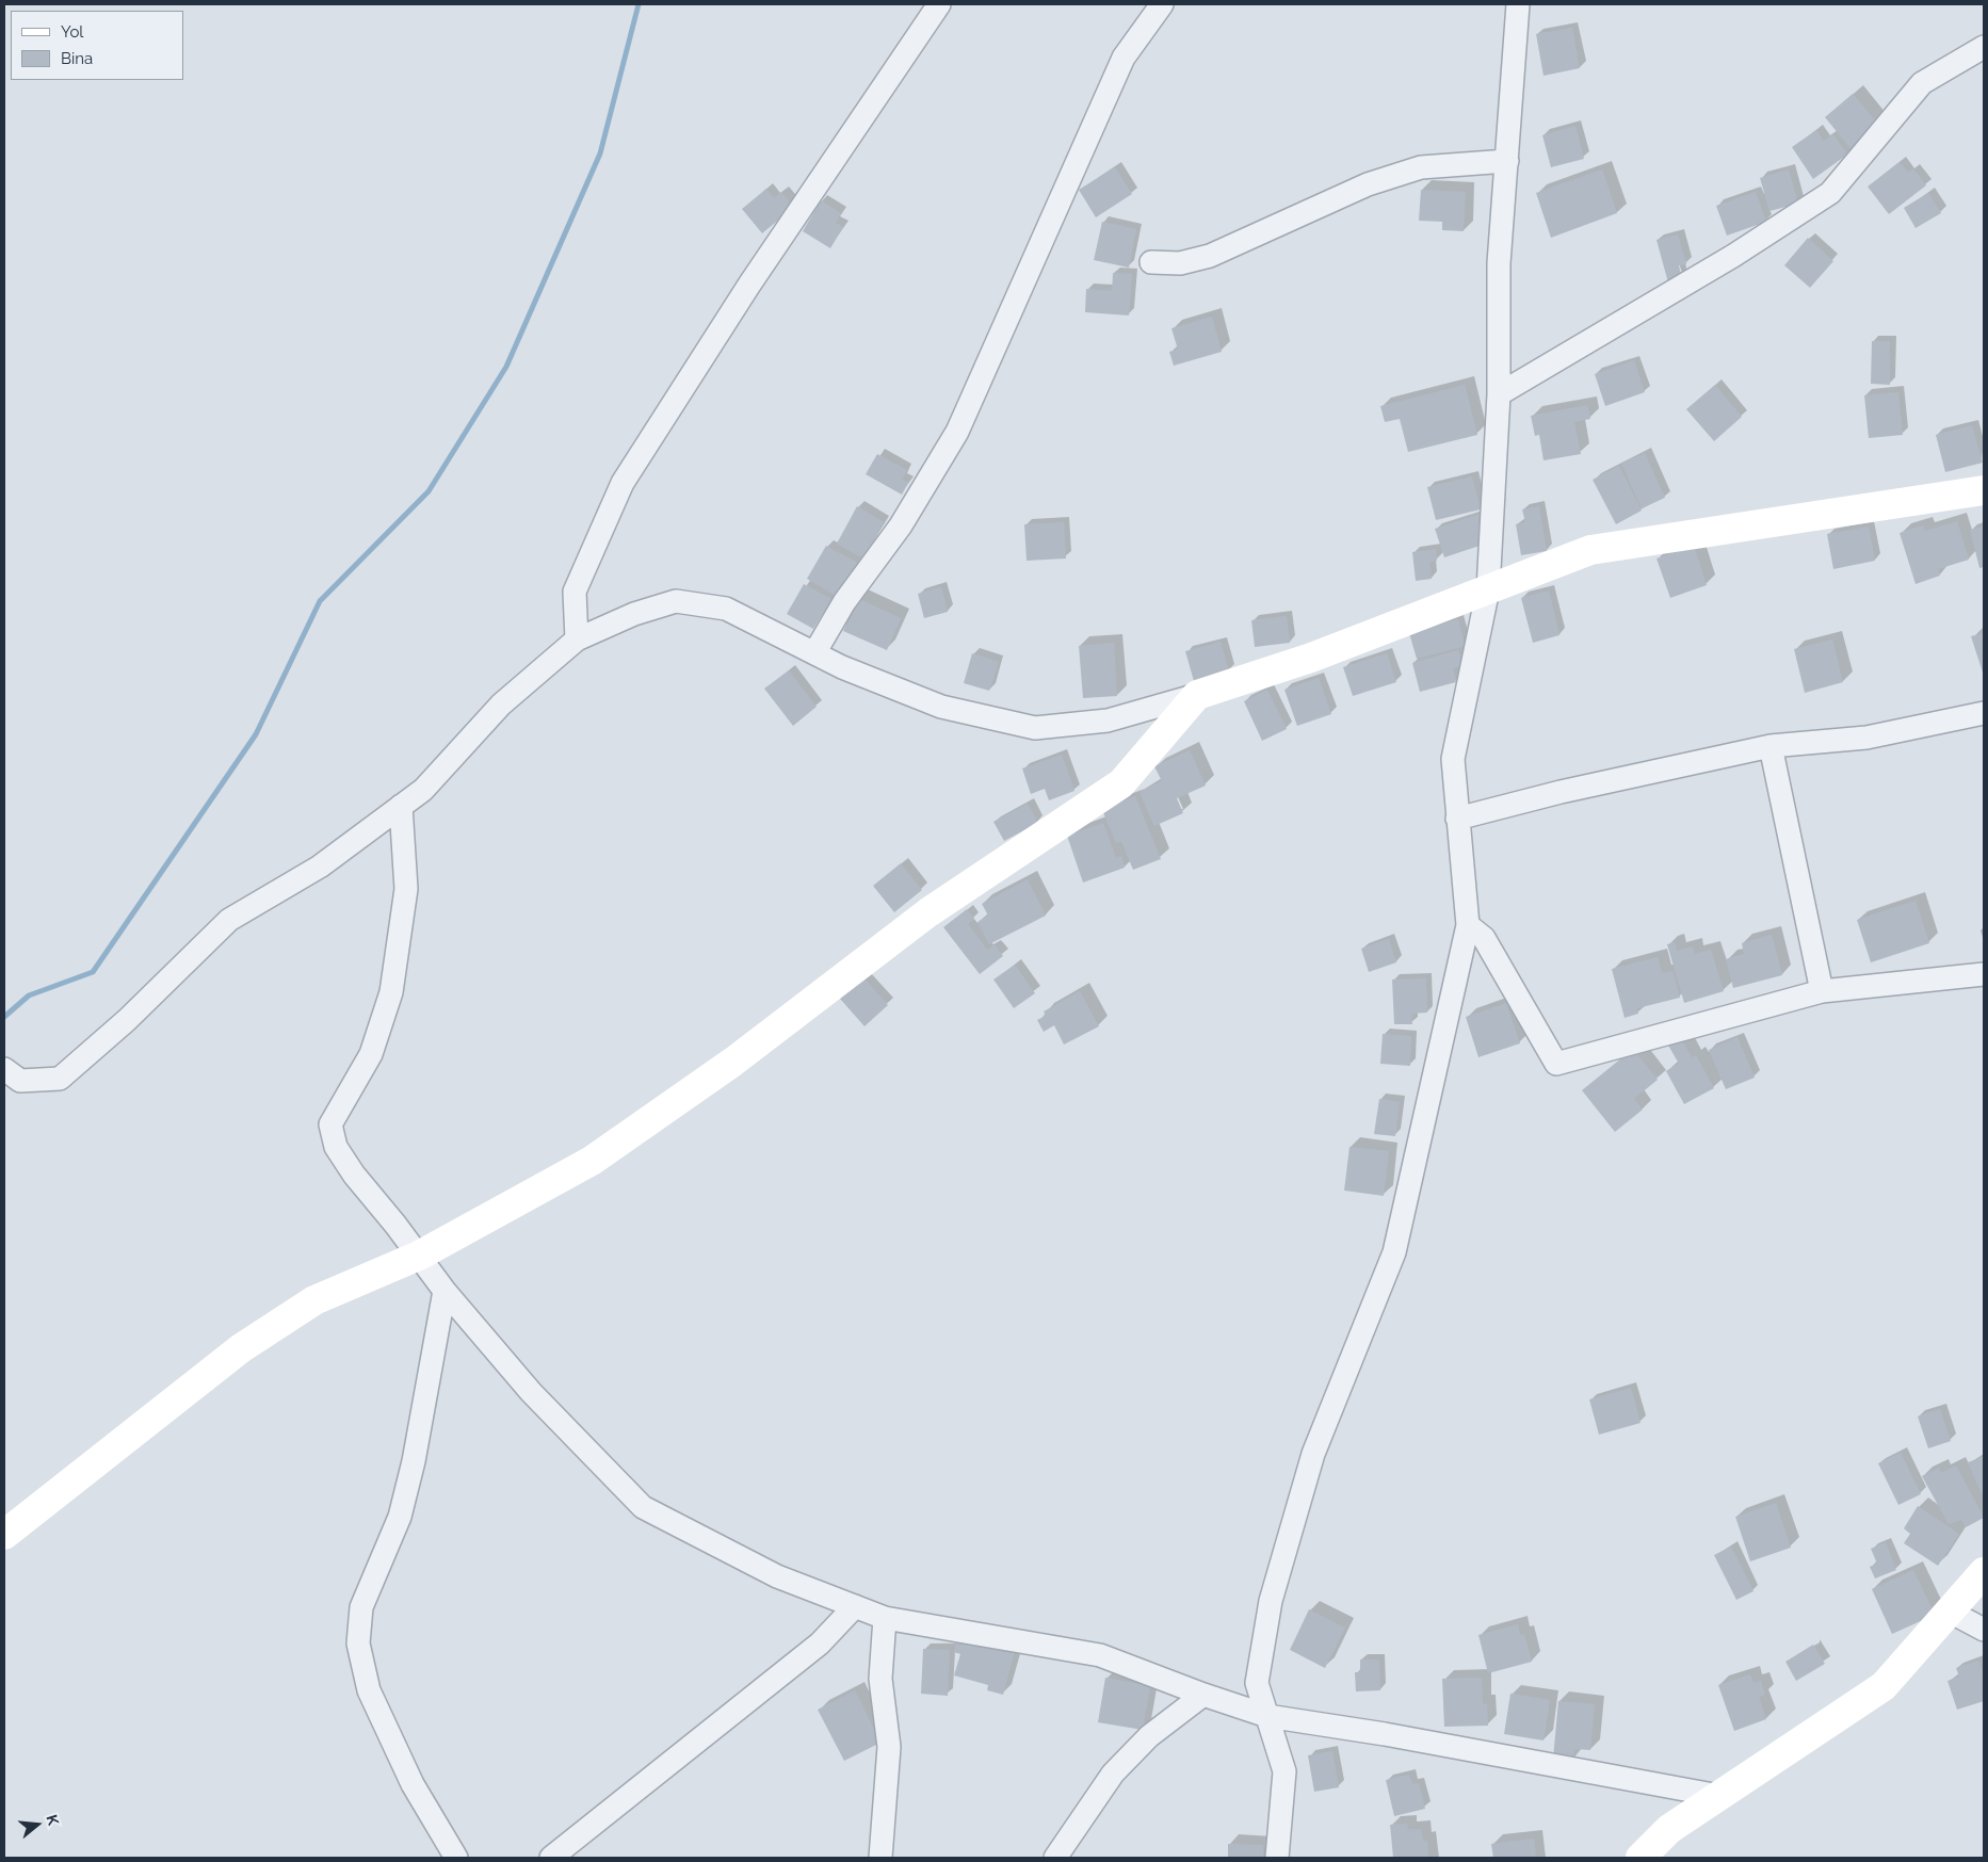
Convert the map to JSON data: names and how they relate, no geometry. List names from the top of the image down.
{
  "legend": ["Yol", "Bina"],
  "north": "right"
}
